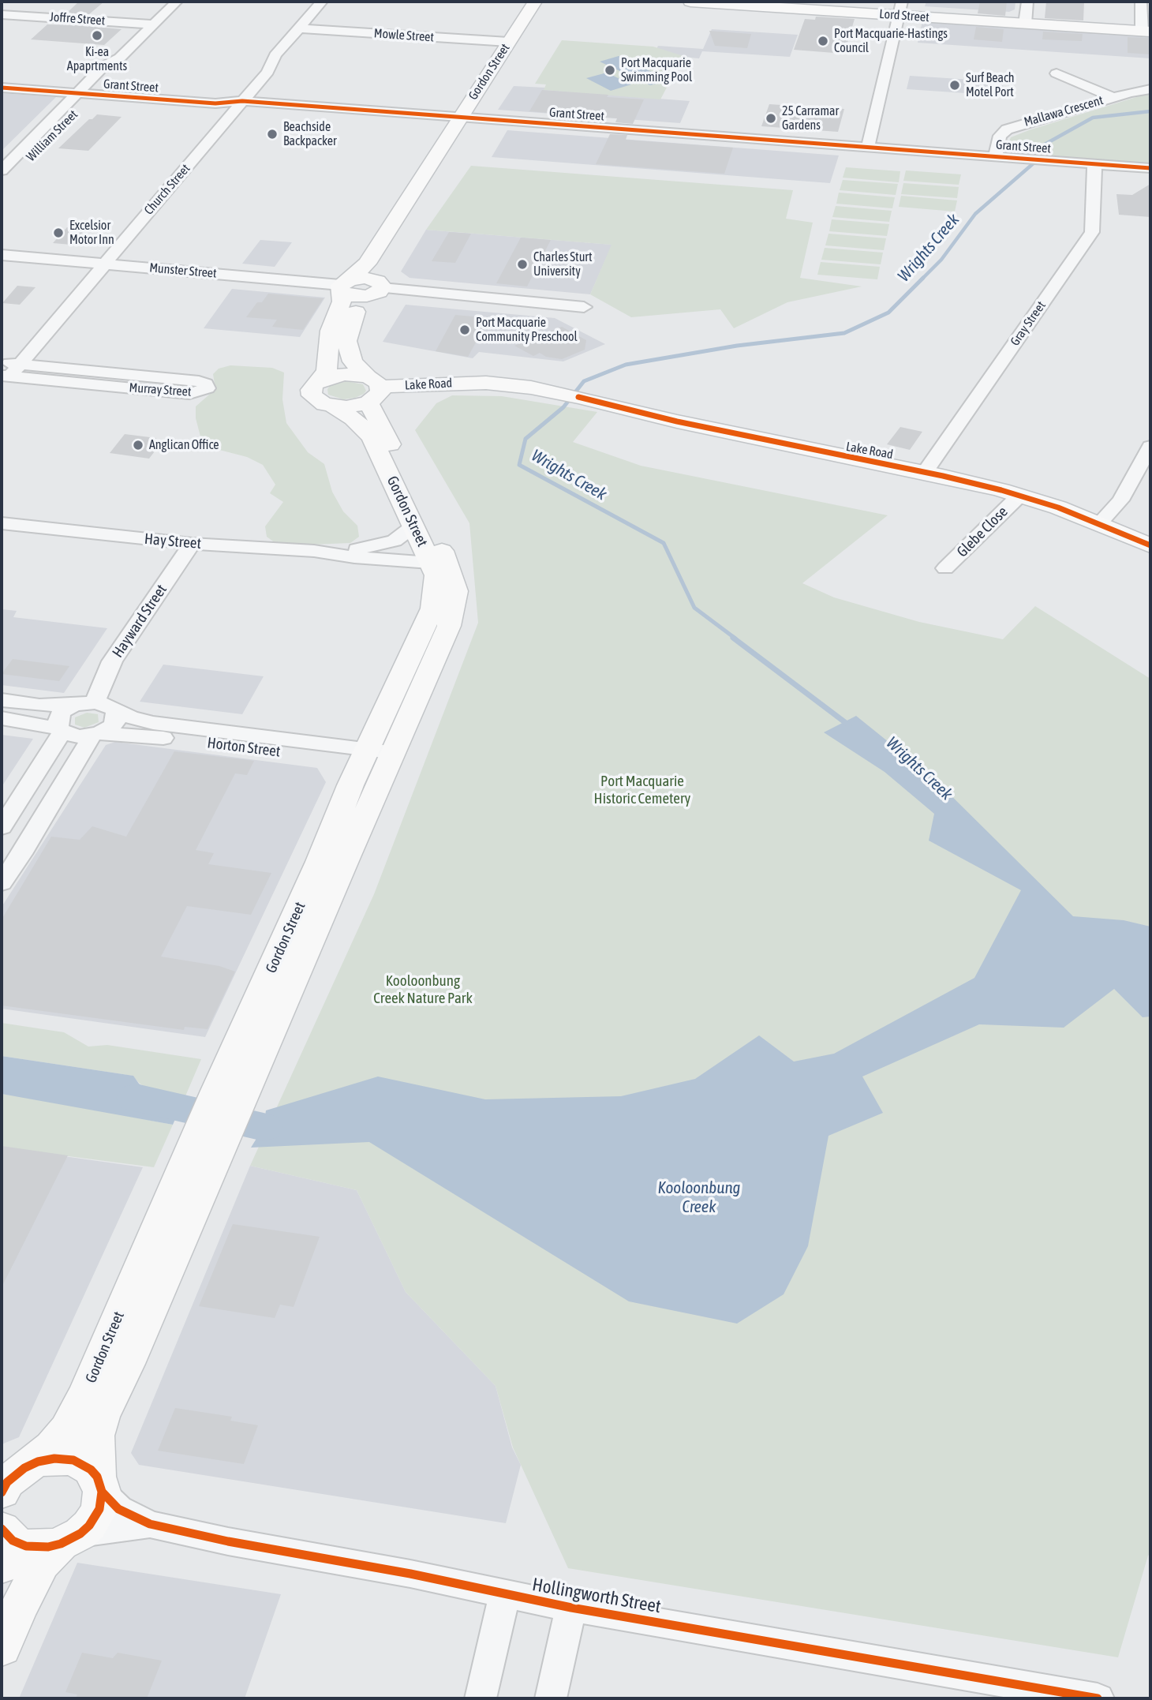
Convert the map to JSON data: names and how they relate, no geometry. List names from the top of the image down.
{
  "streets": {
    "main road": ["Lord Street", "Gordon Street", "Lake Road"],
    "street": [
      "Joffre Street",
      "Mowle Street",
      "Grant Street",
      "Mallawa Crescent",
      "William Street",
      "Church Street",
      "Munster Street",
      "Gray Street",
      "Murray Street",
      "Glebe Close",
      "Hay Street",
      "Hayward Street",
      "Horton Street",
      "Hollingworth Street"
    ]
  },
  "crossings": [
    ["Joffre Street", "William Street"],
    ["Mowle Street", "Gordon Street"],
    ["Mowle Street", "Church Street"],
    ["Gordon Street", "Grant Street"],
    ["Gordon Street", "Munster Street"],
    ["Gordon Street", "Lake Road"],
    ["Gordon Street", "Hay Street"],
    ["Gordon Street", "Horton Street"],
    ["Gordon Street", "Hollingworth Street"],
    ["Grant Street", "Mallawa Crescent"],
    ["Grant Street", "William Street"],
    ["Grant Street", "Church Street"],
    ["Grant Street", "Gray Street"],
    ["Church Street", "Munster Street"],
    ["Church Street", "Murray Street"],
    ["Gray Street", "Lake Road"],
    ["Lake Road", "Glebe Close"],
    ["Hay Street", "Hayward Street"]
  ],
  "water": ["Wrights Creek", "Kooloonbung Creek"],
  "parks": ["Port Macquarie Historic Cemetery", "Kooloonbung Creek Nature Park"],
  "places": [
    "Ki-ea Apaprtments",
    "Port Macquarie-Hastings Council",
    "Port Macquarie Swimming Pool",
    "Surf Beach Motel Port",
    "25 Carramar Gardens",
    "Beachside Backpacker",
    "Excelsior Motor Inn",
    "Charles Sturt University",
    "Port Macquarie Community Preschool",
    "Anglican Office"
  ]
}
